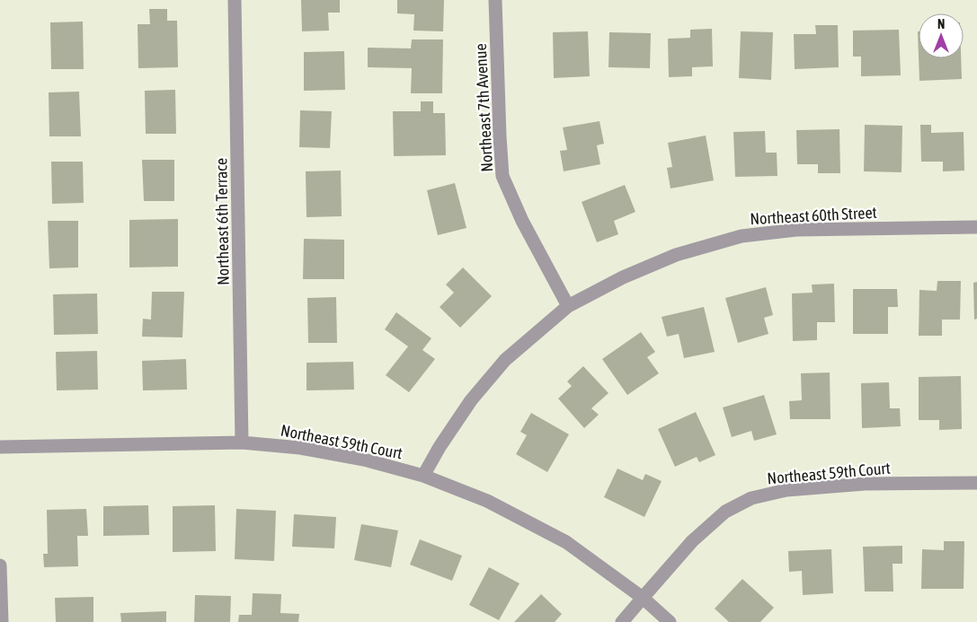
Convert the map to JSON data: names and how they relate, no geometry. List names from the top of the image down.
{
  "streets": {
    "street": [
      "Northeast 7th Avenue",
      "Northeast 60th Street",
      "Northeast 6th Terrace",
      "Northeast 59th Court"
    ]
  },
  "crossings": [
    ["Northeast 7th Avenue", "Northeast 60th Street"],
    ["Northeast 60th Street", "Northeast 59th Court"],
    ["Northeast 6th Terrace", "Northeast 59th Court"]
  ],
  "north": "top"
}
